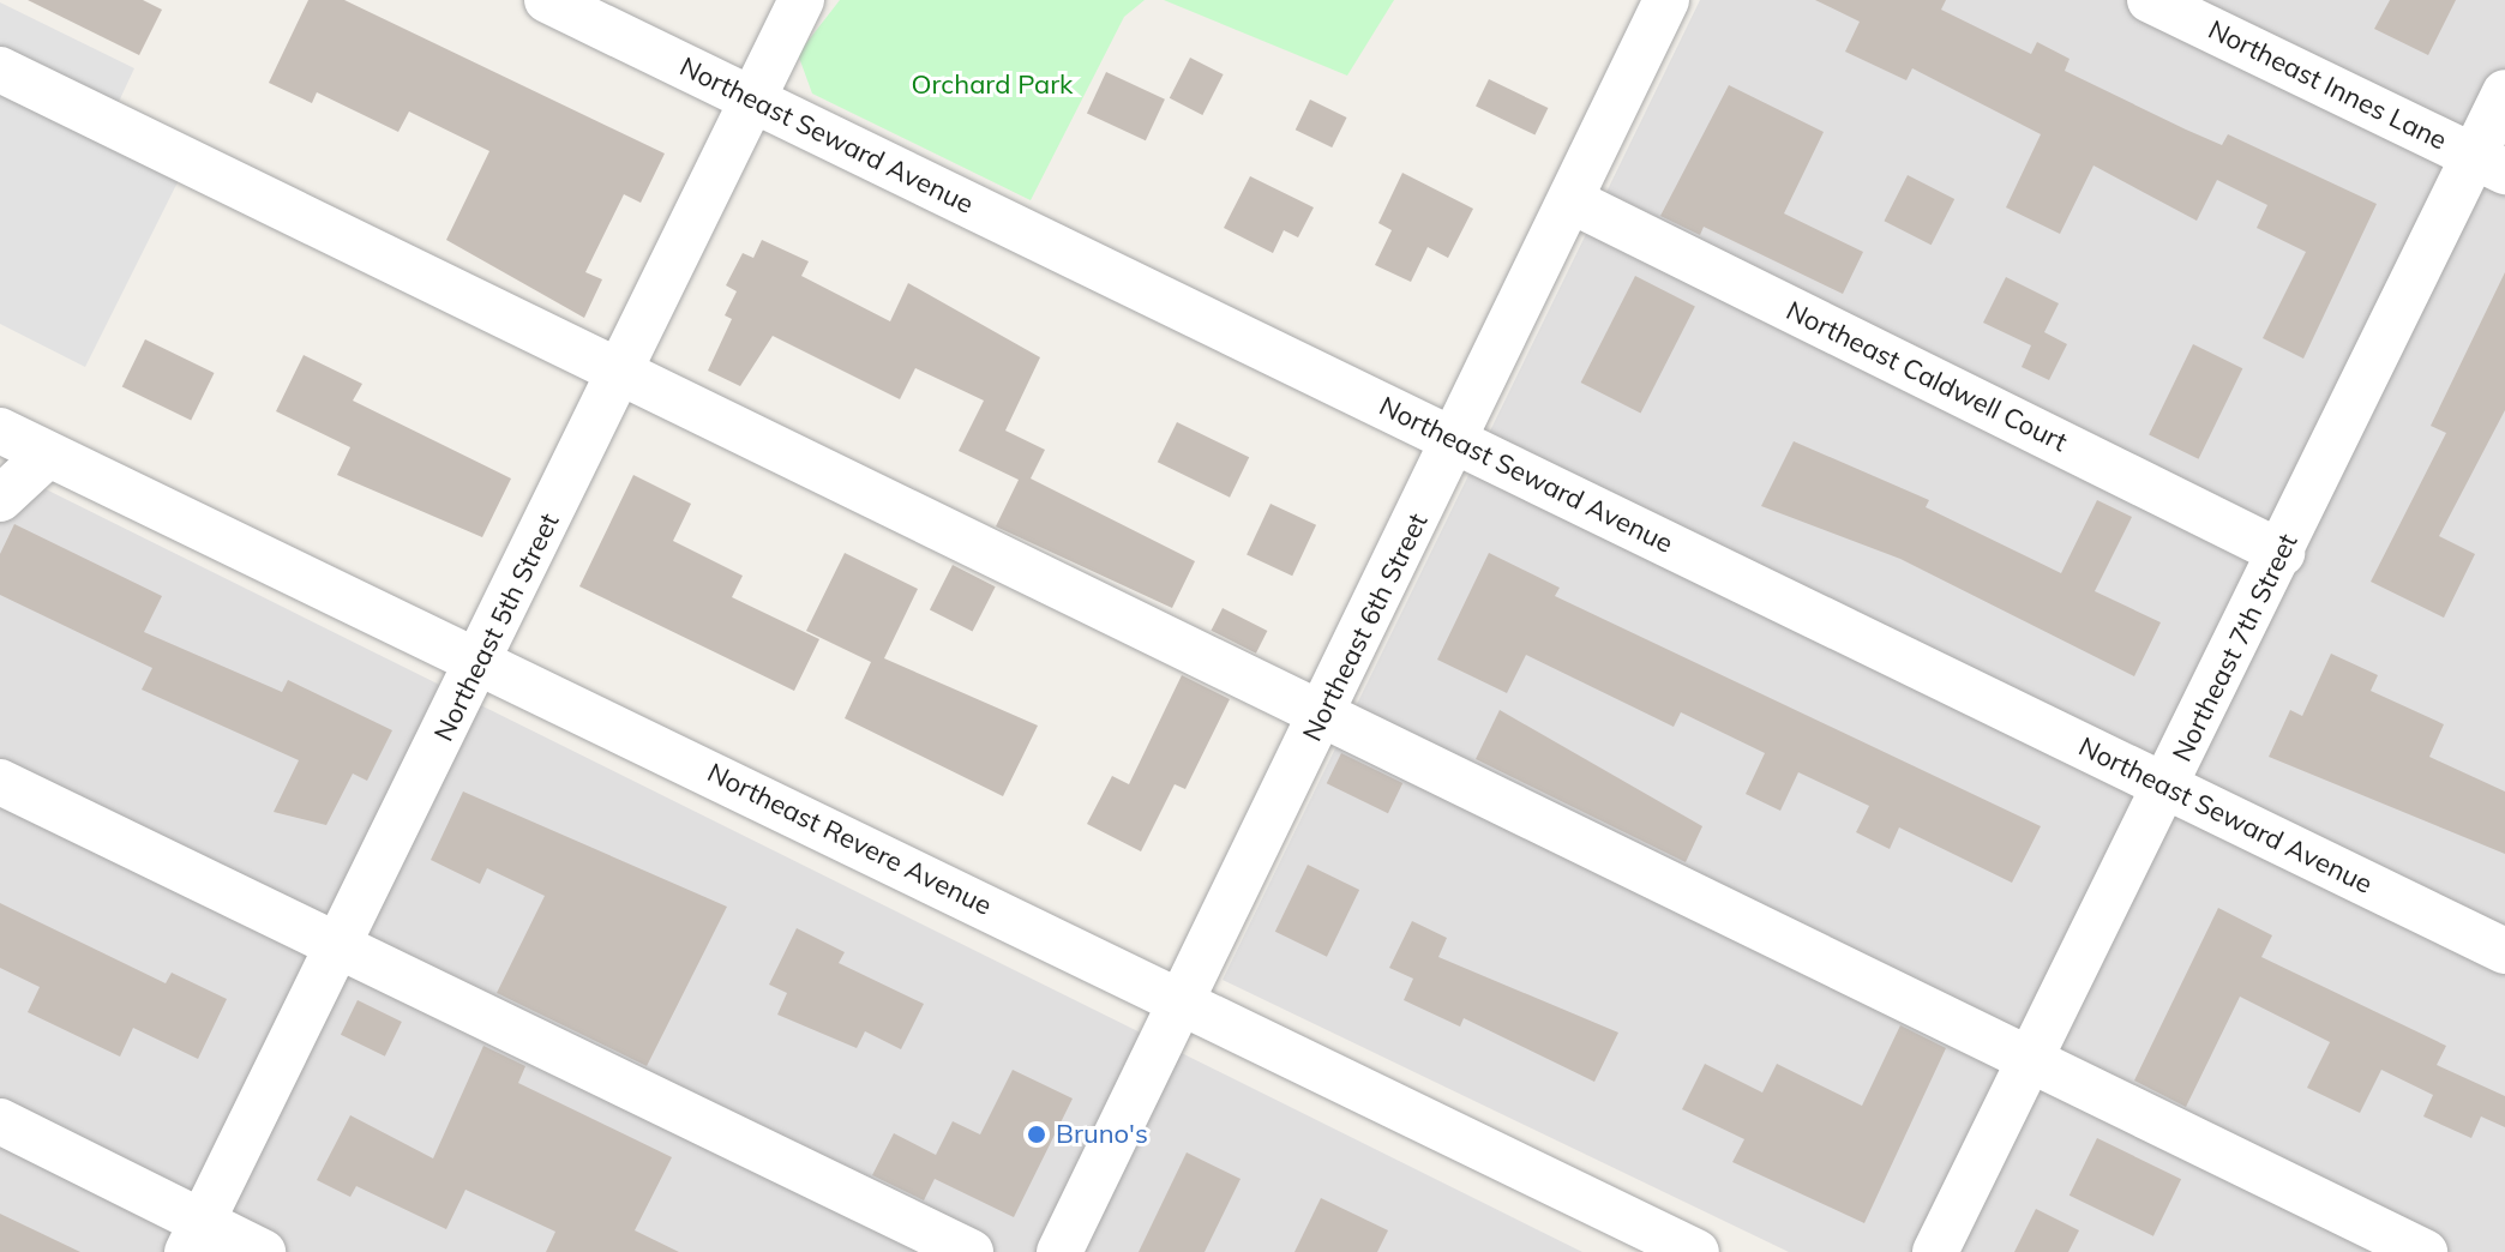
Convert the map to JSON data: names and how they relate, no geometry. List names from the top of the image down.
{
  "streets": {
    "street": [
      "Northeast Innes Lane",
      "Northeast Seward Avenue",
      "Northeast Caldwell Court",
      "Northeast 5th Street",
      "Northeast 6th Street",
      "Northeast 7th Street",
      "Northeast Revere Avenue"
    ]
  },
  "crossings": [
    ["Northeast Innes Lane", "Northeast 7th Street"],
    ["Northeast Seward Avenue", "Northeast 5th Street"],
    ["Northeast Seward Avenue", "Northeast 6th Street"],
    ["Northeast Seward Avenue", "Northeast 7th Street"],
    ["Northeast Caldwell Court", "Northeast 6th Street"],
    ["Northeast Caldwell Court", "Northeast 7th Street"],
    ["Northeast 5th Street", "Northeast Revere Avenue"],
    ["Northeast 6th Street", "Northeast Revere Avenue"]
  ],
  "parks": ["Orchard Park"],
  "places": ["Bruno's"]
}
